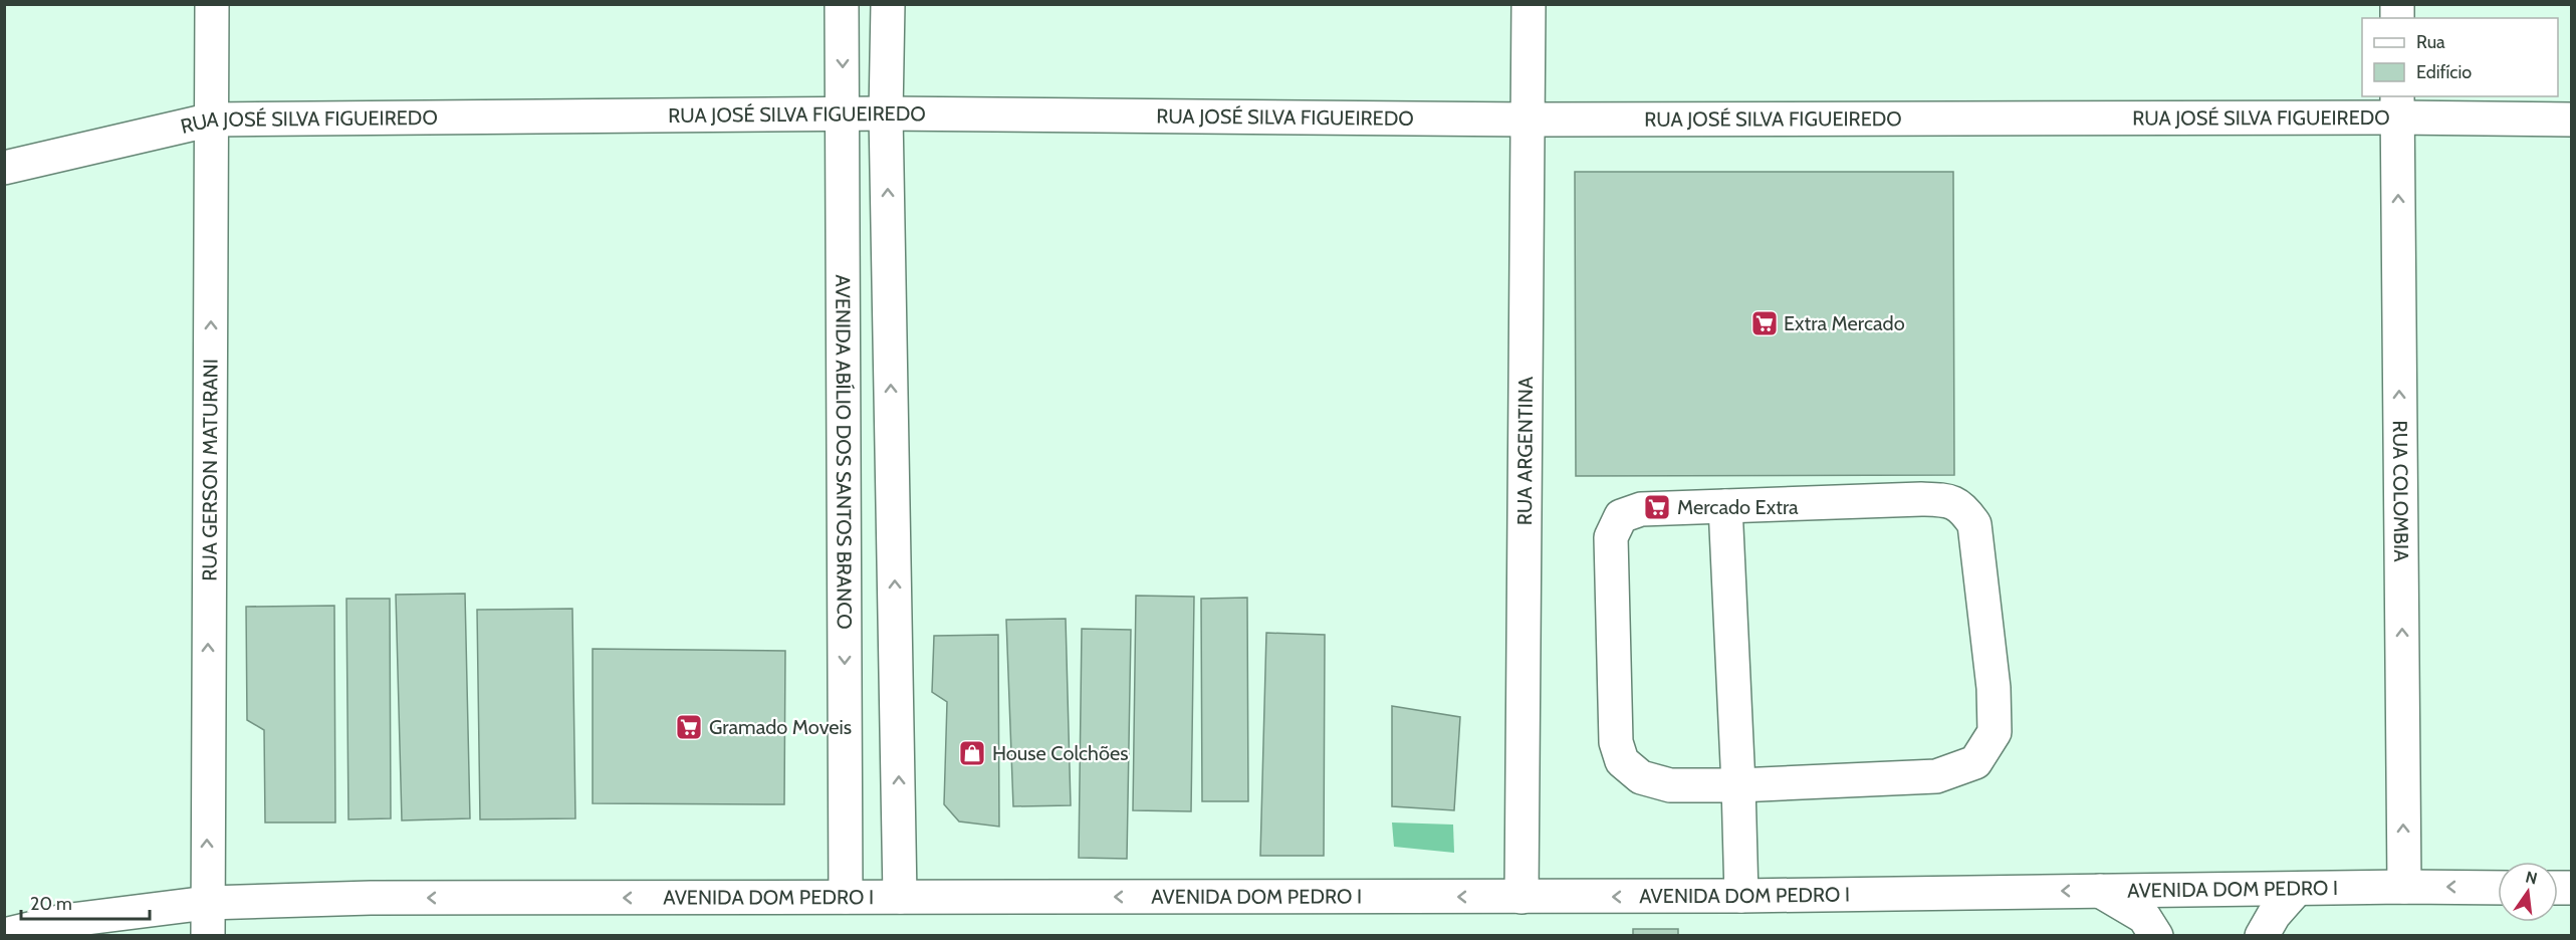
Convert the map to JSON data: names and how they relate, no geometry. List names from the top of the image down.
{
  "streets": {
    "street": [
      "RUA JOSÉ SILVA FIGUEIREDO",
      "AVENIDA ABÍLIO DOS SANTOS BRANCO",
      "RUA ARGENTINA",
      "RUA GERSON MATURANI",
      "RUA COLOMBIA",
      "AVENIDA DOM PEDRO I"
    ]
  },
  "crossings": [
    ["RUA JOSÉ SILVA FIGUEIREDO", "AVENIDA ABÍLIO DOS SANTOS BRANCO"],
    ["RUA JOSÉ SILVA FIGUEIREDO", "RUA ARGENTINA"],
    ["RUA JOSÉ SILVA FIGUEIREDO", "RUA GERSON MATURANI"],
    ["RUA JOSÉ SILVA FIGUEIREDO", "RUA COLOMBIA"],
    ["AVENIDA ABÍLIO DOS SANTOS BRANCO", "AVENIDA DOM PEDRO I"],
    ["RUA ARGENTINA", "AVENIDA DOM PEDRO I"],
    ["RUA GERSON MATURANI", "AVENIDA DOM PEDRO I"],
    ["RUA COLOMBIA", "AVENIDA DOM PEDRO I"]
  ],
  "one_way": ["RUA GERSON MATURANI", "RUA COLOMBIA", "AVENIDA DOM PEDRO I"],
  "places": {
    "supermarket": ["Extra Mercado", "Mercado Extra", "Gramado Moveis"],
    "shop": ["House Colchões"]
  },
  "legend": ["Rua", "Edifício"],
  "scale_bar": "20 m",
  "north": "top"
}
